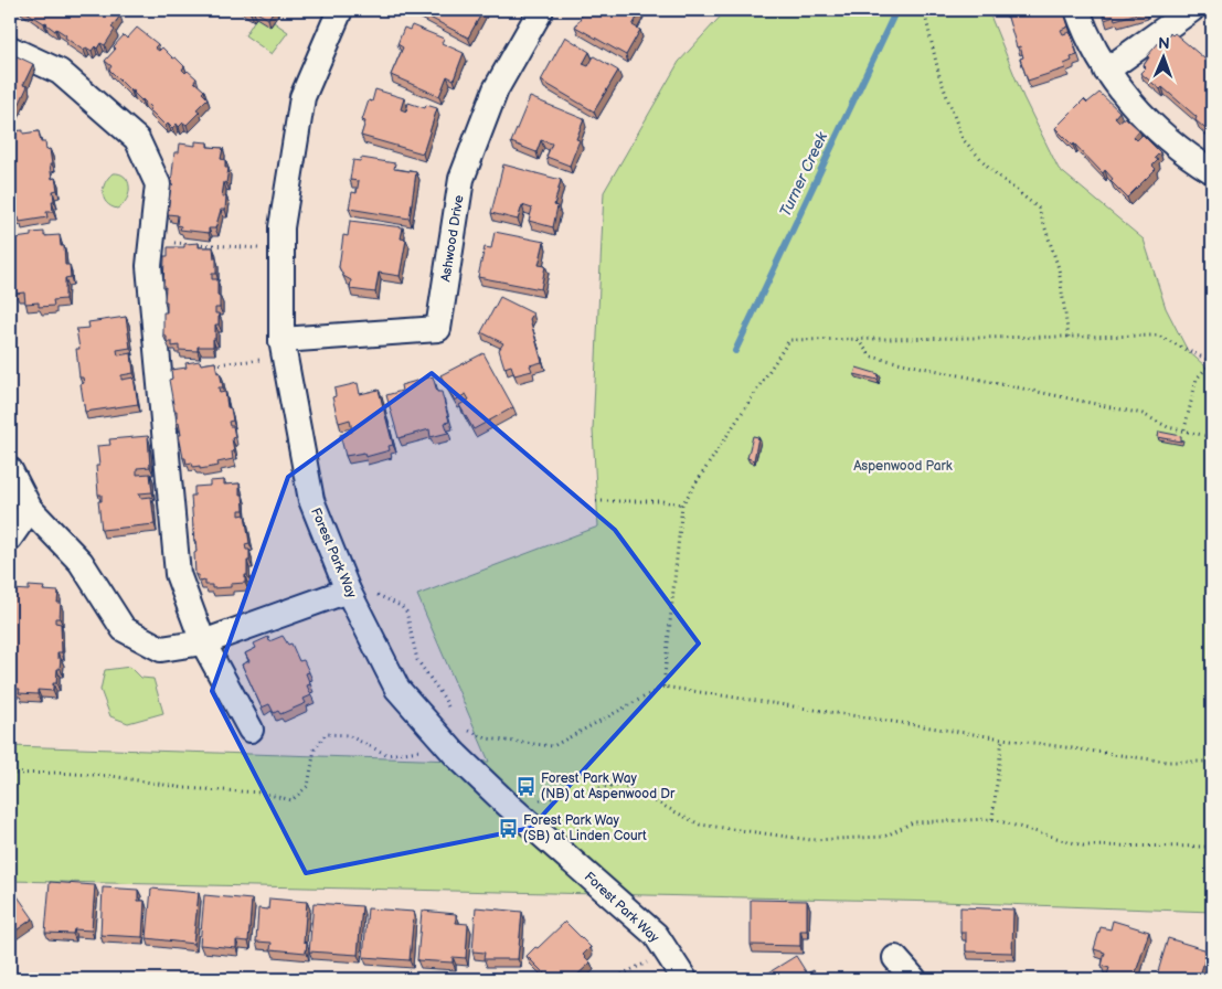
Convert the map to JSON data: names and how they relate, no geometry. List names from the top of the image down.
{
  "streets": {
    "street": ["Ashwood Drive", "Forest Park Way"]
  },
  "crossings": [
    ["Ashwood Drive", "Forest Park Way"]
  ],
  "water": ["Turner Creek"],
  "parks": ["Aspenwood Park"],
  "places": {
    "bus stop": ["Forest Park Way (NB) at Aspenwood Dr", "Forest Park Way (SB) at Linden Court"]
  },
  "north": "top"
}
